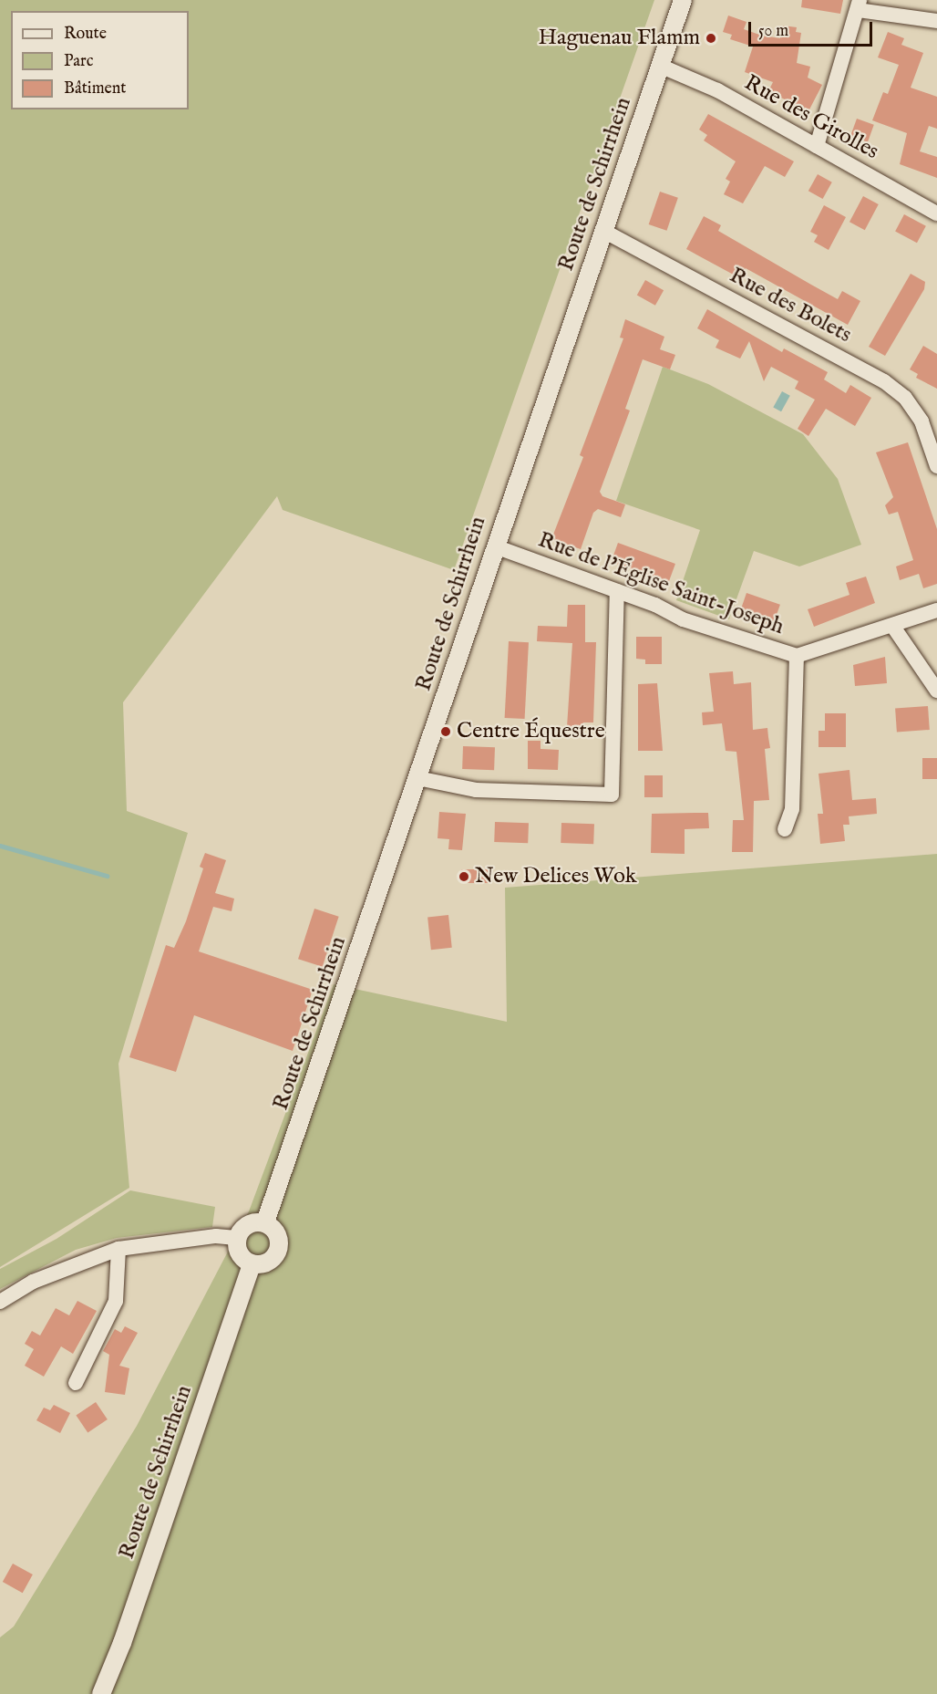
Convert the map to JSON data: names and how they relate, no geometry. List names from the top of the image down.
{
  "streets": {
    "street": [
      "Rue des Girolles",
      "Route de Schirrhein",
      "Rue des Bolets",
      "Rue de l'Église Saint-Joseph"
    ]
  },
  "crossings": [
    ["Rue des Girolles", "Route de Schirrhein"],
    ["Route de Schirrhein", "Rue des Bolets"],
    ["Route de Schirrhein", "Rue de l'Église Saint-Joseph"]
  ],
  "places": ["Haguenau Flamm", "Centre Équestre", "New Delices Wok"],
  "legend": ["Route", "Parc", "Bâtiment"],
  "scale_bar": "50 m"
}
